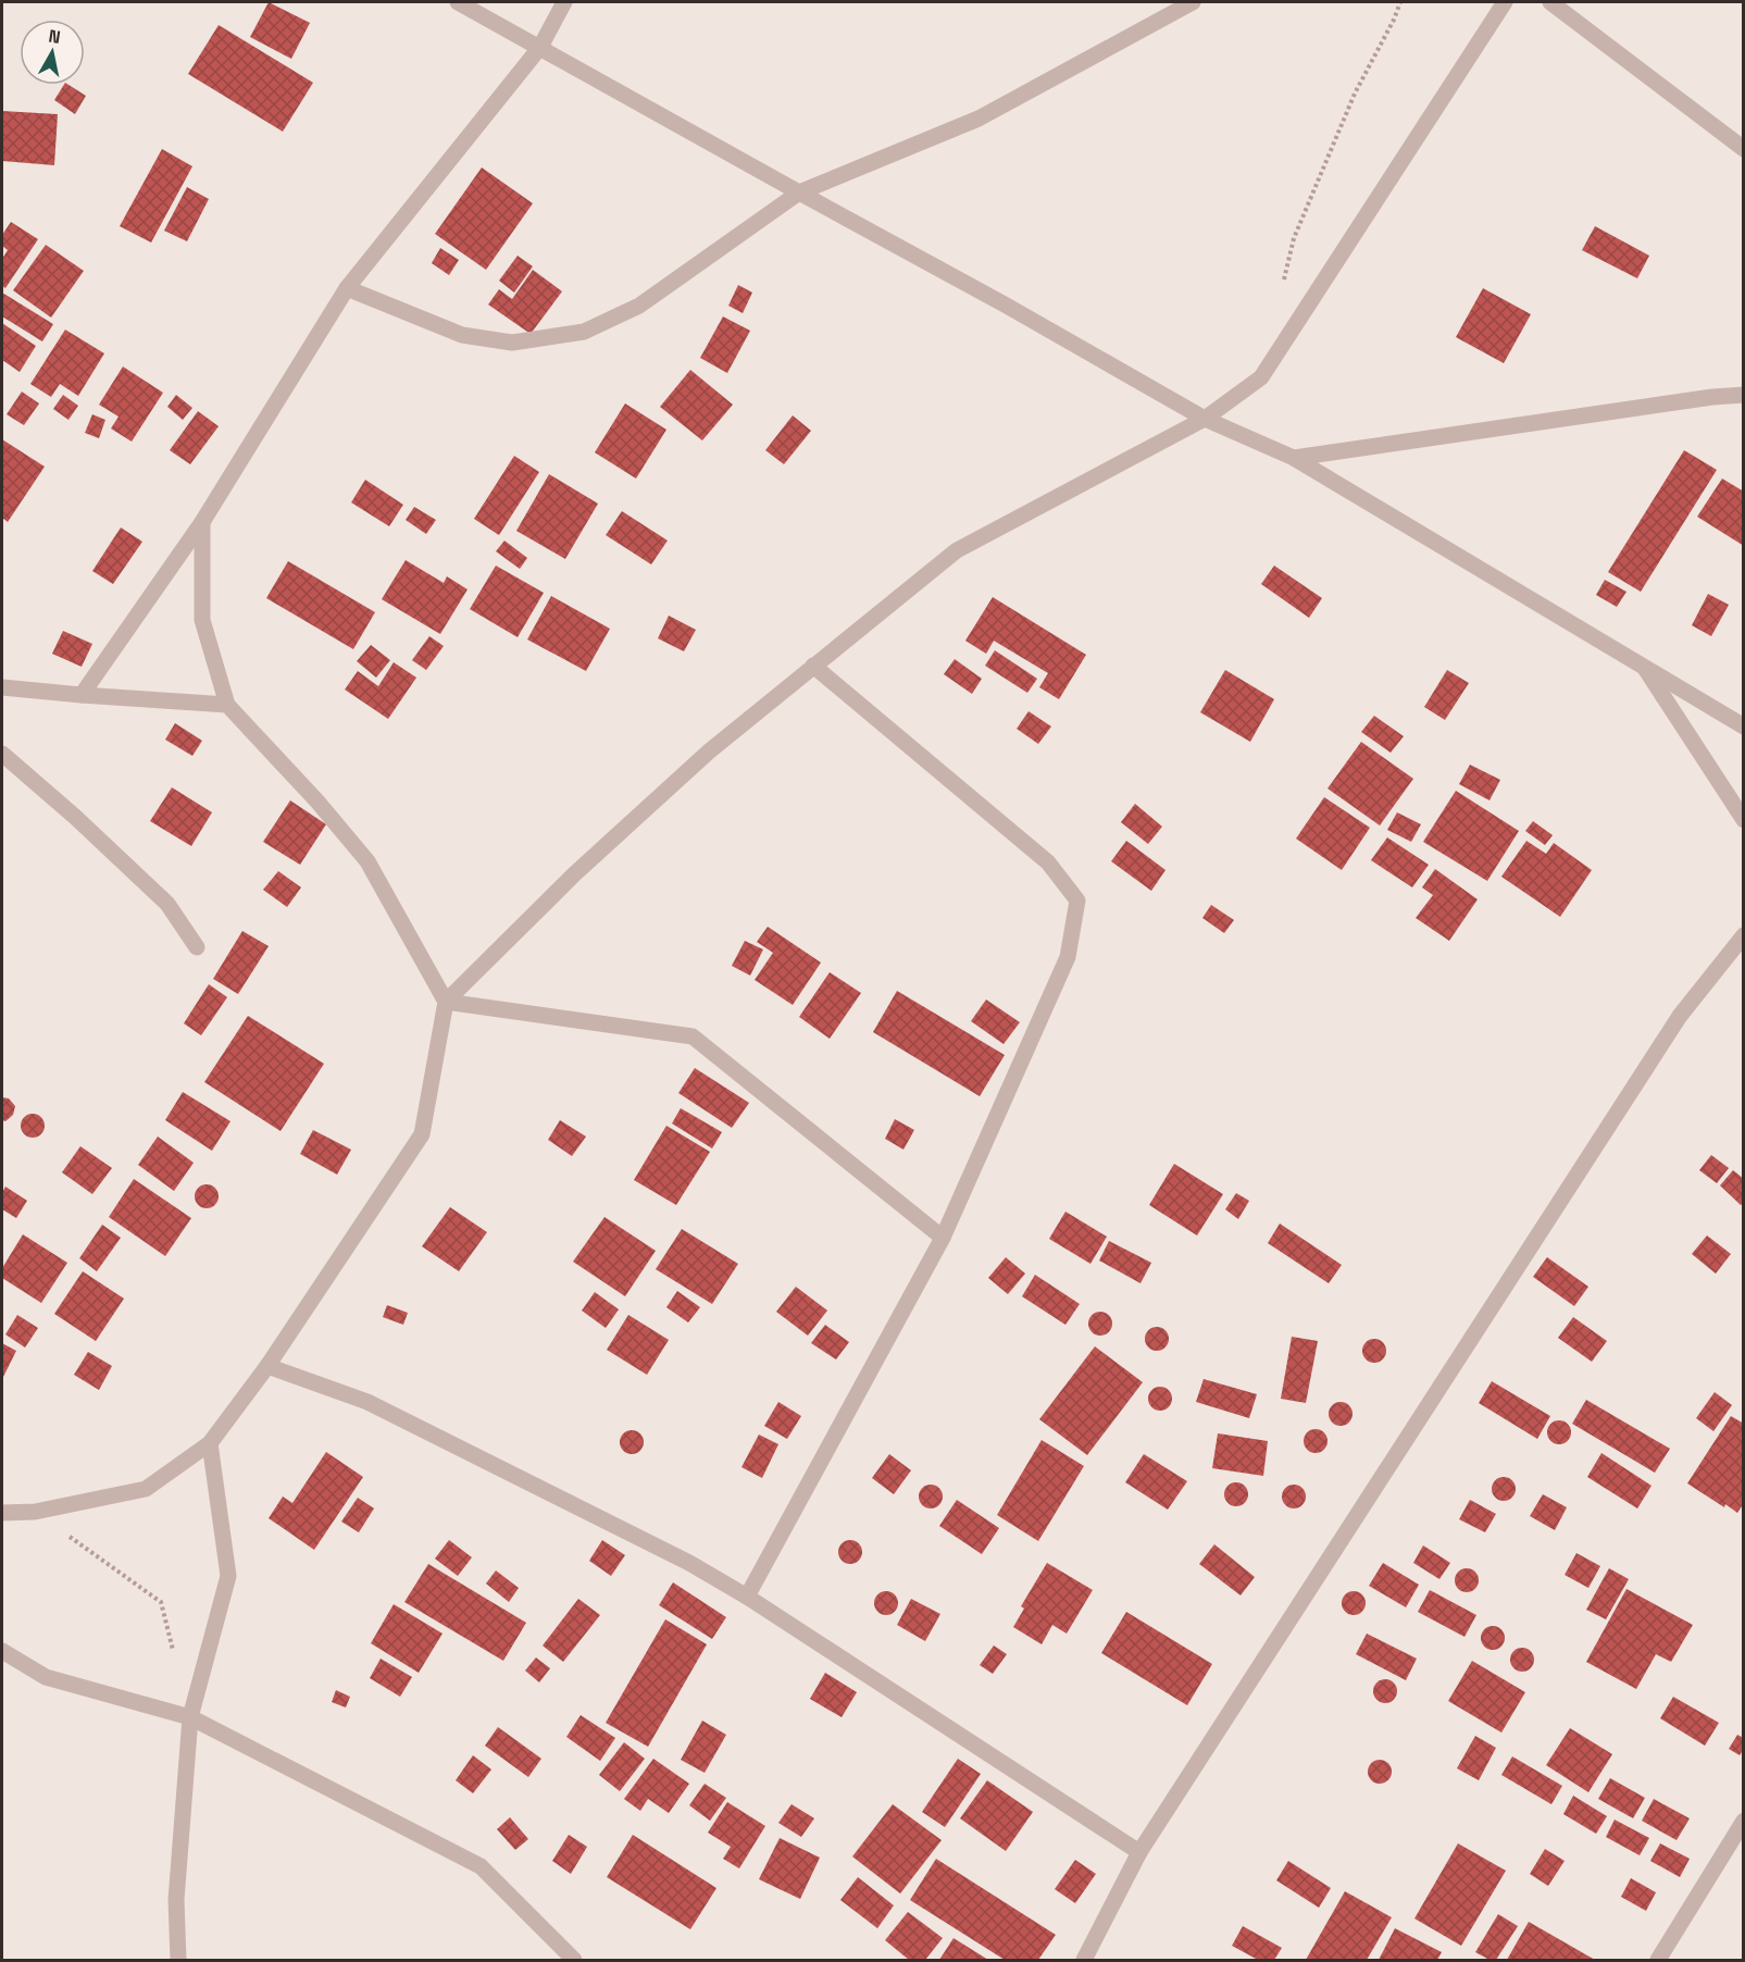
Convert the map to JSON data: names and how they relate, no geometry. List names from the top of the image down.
{
  "north": "top"
}
